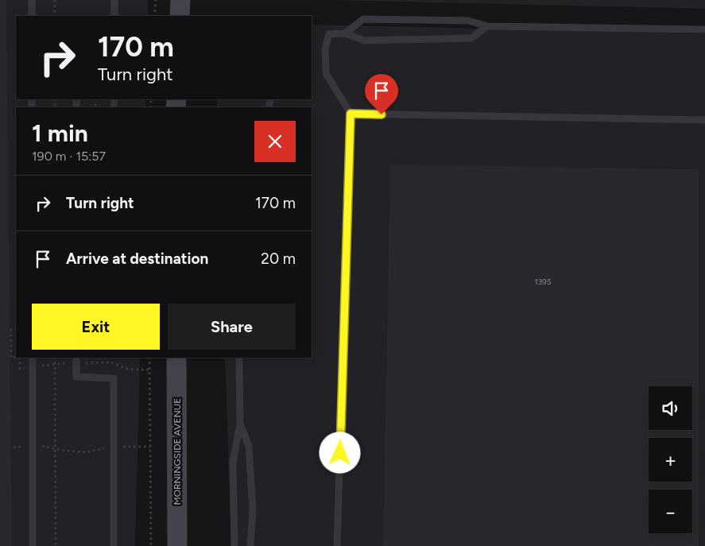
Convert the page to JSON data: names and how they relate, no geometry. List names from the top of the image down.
{
  "streets": {
    "main road": ["MORNINGSIDE AVENUE"]
  },
  "house_numbers": ["1395"],
  "page": {
    "turn": ["170 m", "Turn right"],
    "heading": ["1 min", "190 m · 15:57"],
    "list": [
      {
        "name": "Turn right",
        "value": "170 m"
      },
      {
        "name": "Arrive at destination",
        "value": "20 m"
      }
    ],
    "buttons": ["Exit", "Share"],
    "map_buttons": ["+", "−"]
  }
}
